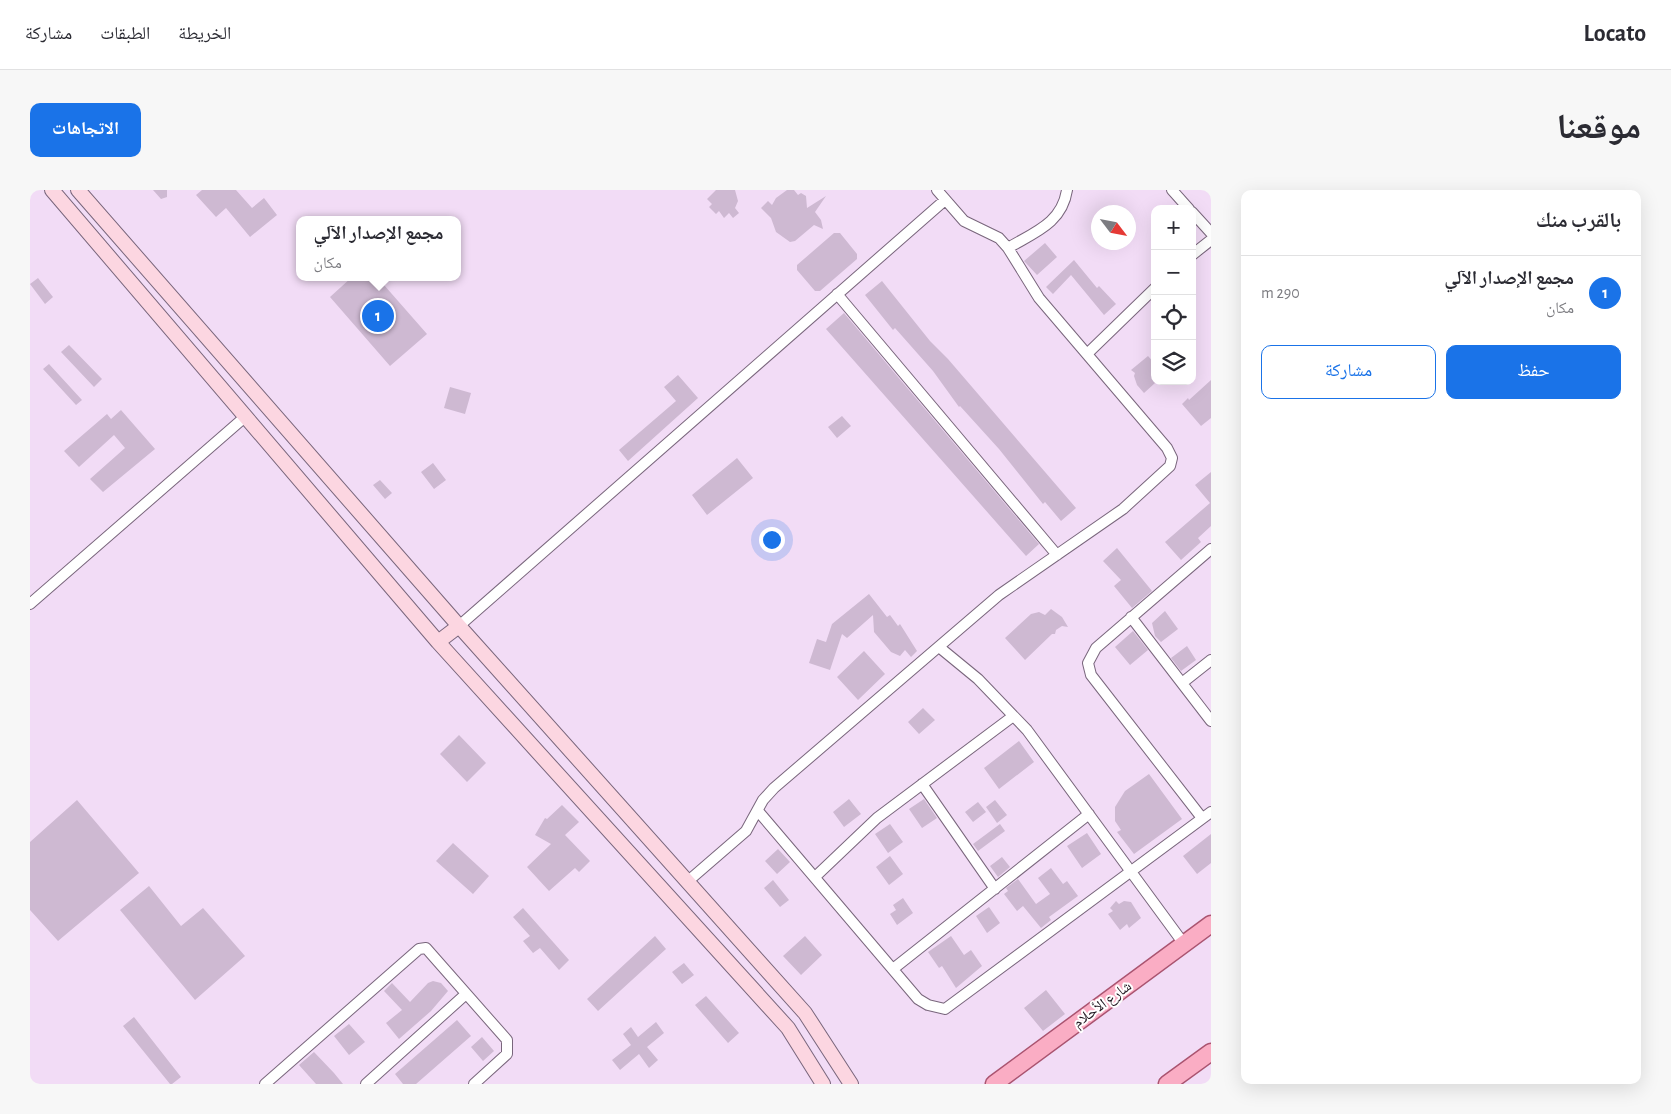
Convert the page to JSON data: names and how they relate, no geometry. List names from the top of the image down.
{
  "streets": {
    "main road": ["شارع الأحلام"]
  },
  "north": "bottom right",
  "page": {
    "header": "Locato",
    "nav": ["الخريطة", "الطبقات", "مشاركة"],
    "title": "موقعنا",
    "buttons": [
      "الاتجاهات",
      ["حفظ", "مشاركة"]
    ],
    "heading": "بالقرب منك",
    "map_buttons": ["+", "−"],
    "popup": ["مجمع الإصدار الآلي", "مكان"],
    "list": [
      {
        "mark": "1",
        "name": "مجمع الإصدار الآلي",
        "note": "مكان",
        "value": "290 m"
      }
    ],
    "pins": "1"
  }
}
